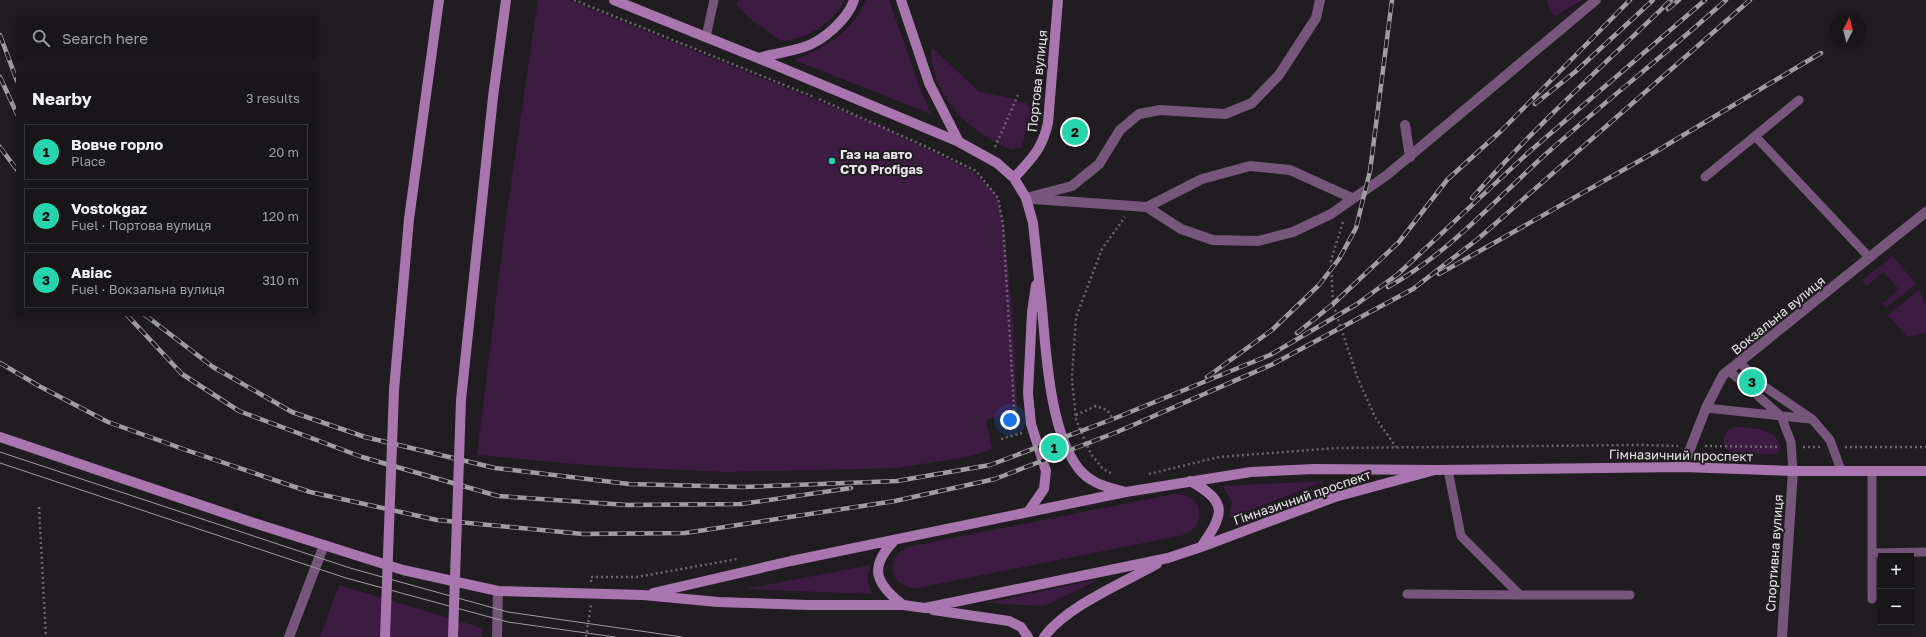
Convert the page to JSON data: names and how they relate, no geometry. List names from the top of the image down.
{
  "streets": {
    "main road": ["Портова вулиця", "Гімназичний проспект"],
    "street": ["Вокзальна вулиця", "Спортивна вулиця"]
  },
  "crossings": [
    ["Вокзальна вулиця", "Гімназичний проспект"],
    ["Гімназичний проспект", "Спортивна вулиця"]
  ],
  "places": ["Газ на авто СТО Profigas"],
  "north": "top",
  "page": {
    "search": "Search here",
    "heading": ["Nearby", "3 results"],
    "pins": ["2", "3", "1"],
    "list": [
      {
        "mark": "1",
        "name": "Вовче горло",
        "note": "Place",
        "value": "20 m"
      },
      {
        "mark": "2",
        "name": "Vostokgaz",
        "note": "Fuel · Портова вулиця",
        "value": "120 m"
      },
      {
        "mark": "3",
        "name": "Авіас",
        "note": "Fuel · Вокзальна вулиця",
        "value": "310 m"
      }
    ],
    "map_buttons": ["+", "−"]
  }
}
